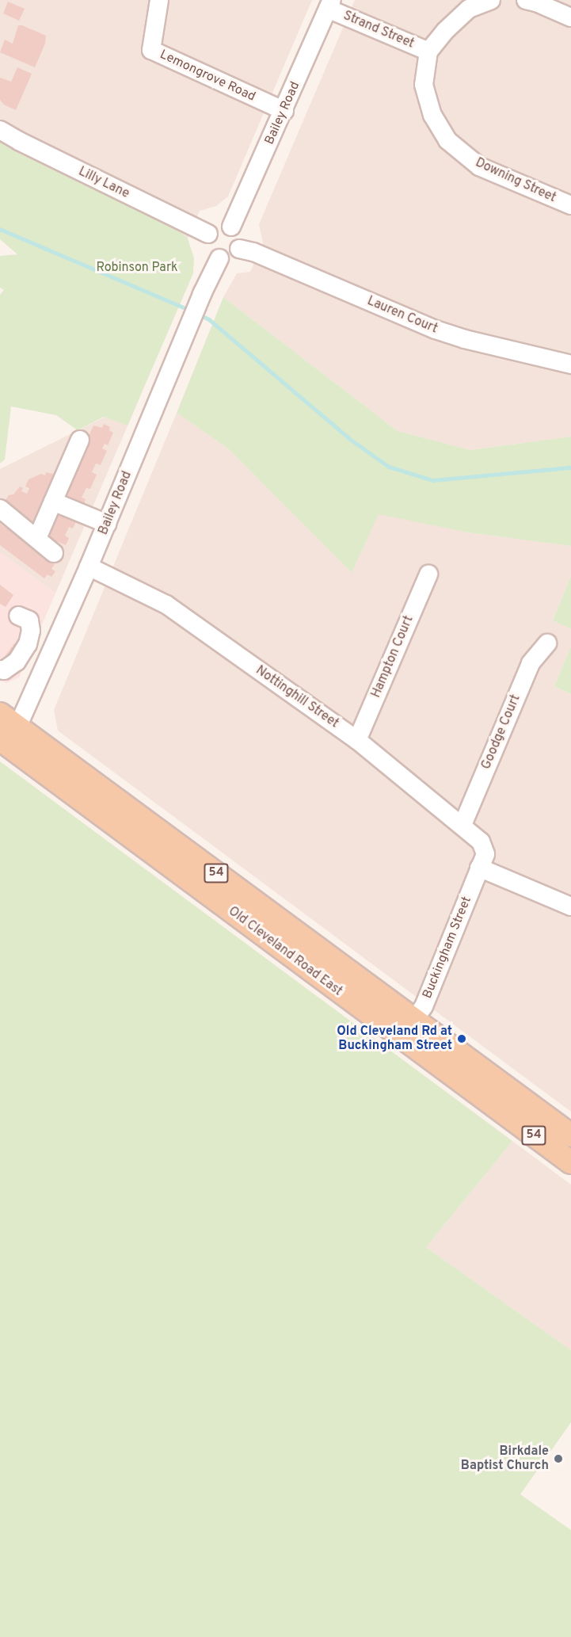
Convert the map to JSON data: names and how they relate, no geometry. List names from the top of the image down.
{
  "streets": {
    "main road": ["54", "Old Cleveland Road East"],
    "street": [
      "Strand Street",
      "Lemongrove Road",
      "Bailey Road",
      "Downing Street",
      "Lilly Lane",
      "Lauren Court",
      "Hampton Court",
      "Nottinghill Street",
      "Goodge Court",
      "Buckingham Street"
    ]
  },
  "crossings": [
    ["Strand Street", "Bailey Road"],
    ["Strand Street", "Downing Street"],
    ["Lemongrove Road", "Bailey Road"],
    ["Bailey Road", "Lilly Lane"],
    ["Bailey Road", "Lauren Court"],
    ["Bailey Road", "Nottinghill Street"],
    ["Bailey Road", "Old Cleveland Road East"],
    ["Lilly Lane", "Lauren Court"],
    ["Hampton Court", "Nottinghill Street"],
    ["Nottinghill Street", "Goodge Court"],
    ["Nottinghill Street", "Buckingham Street"],
    ["Buckingham Street", "Old Cleveland Road East"]
  ],
  "parks": ["Robinson Park"],
  "places": ["Old Cleveland Rd at Buckingham Street", "Birkdale Baptist Church"]
}
